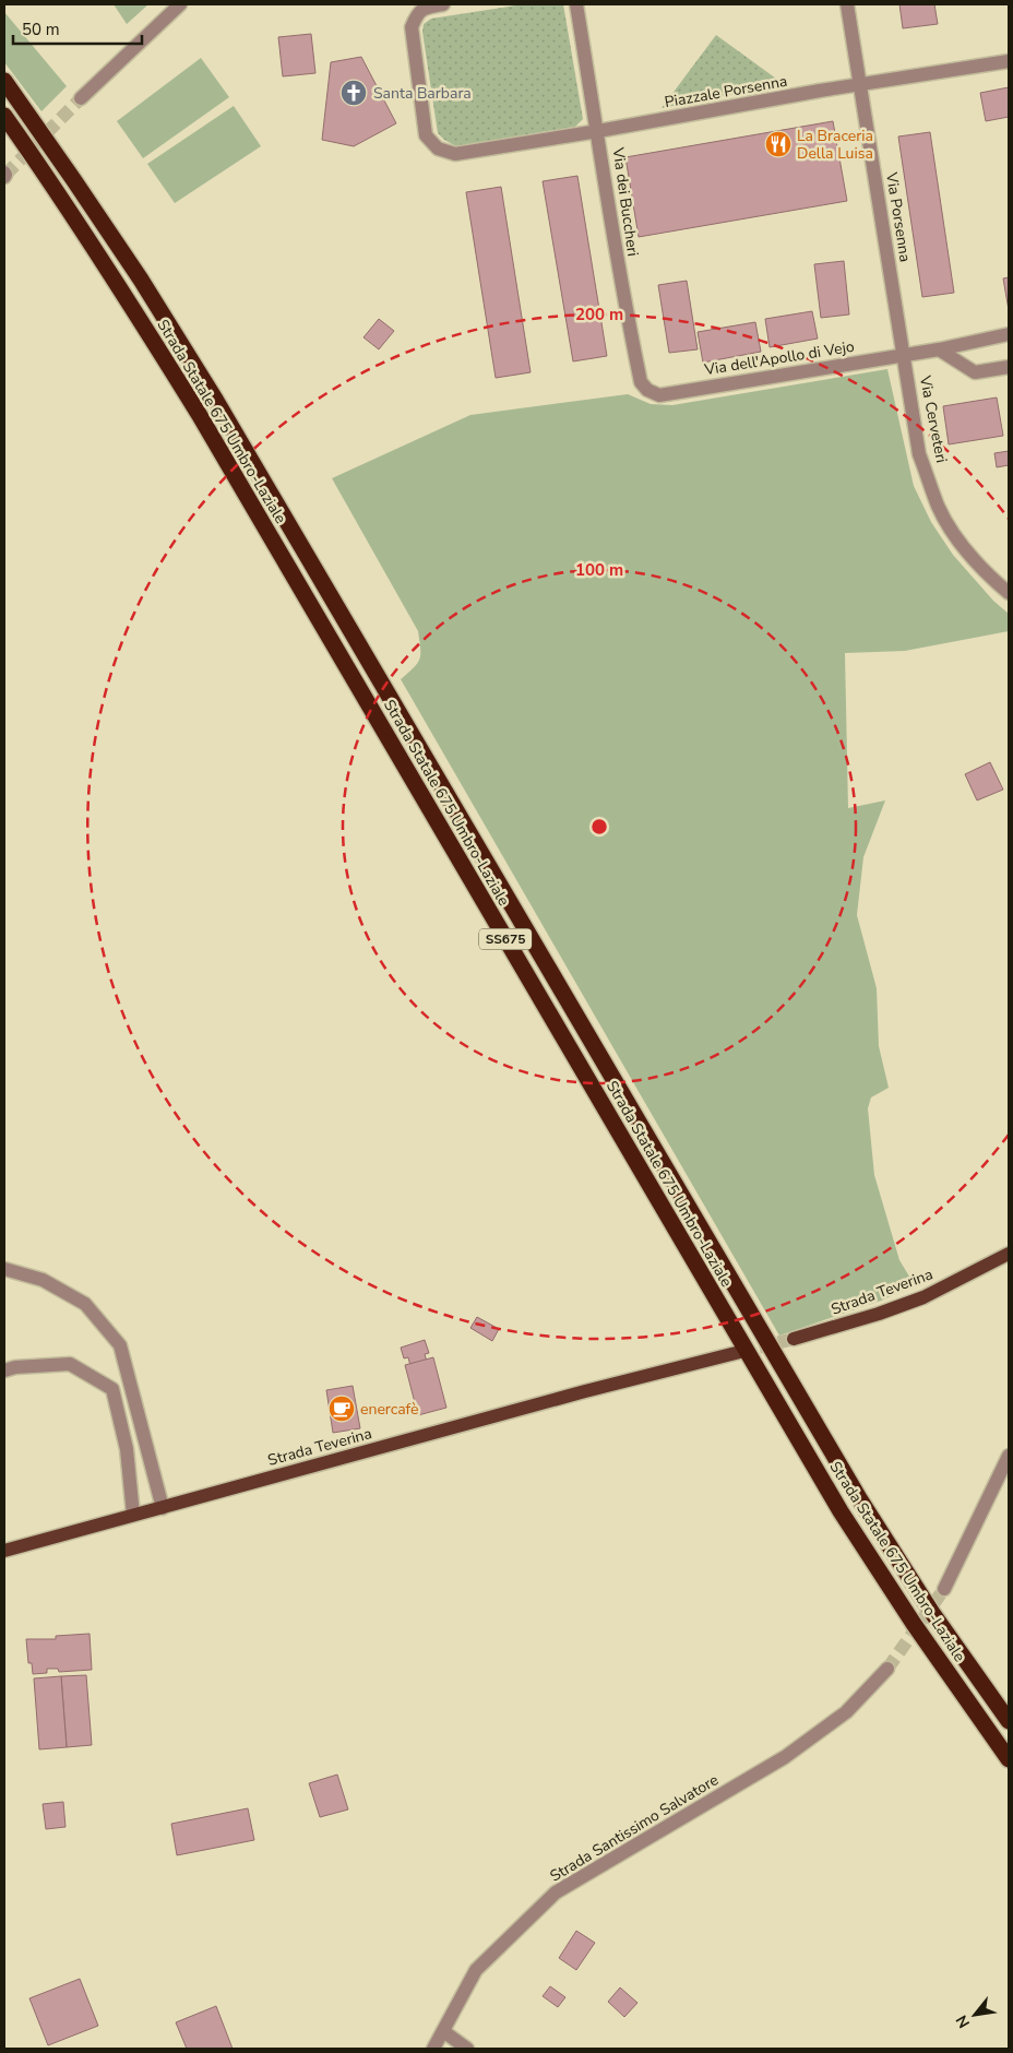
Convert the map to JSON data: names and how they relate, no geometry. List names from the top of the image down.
{
  "streets": {
    "highway": ["Strada Statale 675 Umbro-Laziale", "SS675"],
    "main road": ["Strada Teverina"],
    "street": [
      "Piazzale Porsenna",
      "Via dei Buccheri",
      "Via Porsenna",
      "Via dell'Apollo di Vejo",
      "Via Cerveteri",
      "Strada Santissimo Salvatore"
    ]
  },
  "crossings": [
    ["Piazzale Porsenna", "Via dei Buccheri"],
    ["Piazzale Porsenna", "Via Porsenna"],
    ["Via dei Buccheri", "Via dell'Apollo di Vejo"],
    ["Via Porsenna", "Via dell'Apollo di Vejo"],
    ["Via Porsenna", "Via Cerveteri"],
    ["Via dell'Apollo di Vejo", "Via Cerveteri"]
  ],
  "places": {
    "church": ["Santa Barbara"],
    "restaurant": ["La Braceria Della Luisa"],
    "cafe": ["enercafè"]
  },
  "scale_bar": "50 m",
  "north": "bottom left",
  "rings": ["200 m", "100 m"]
}
